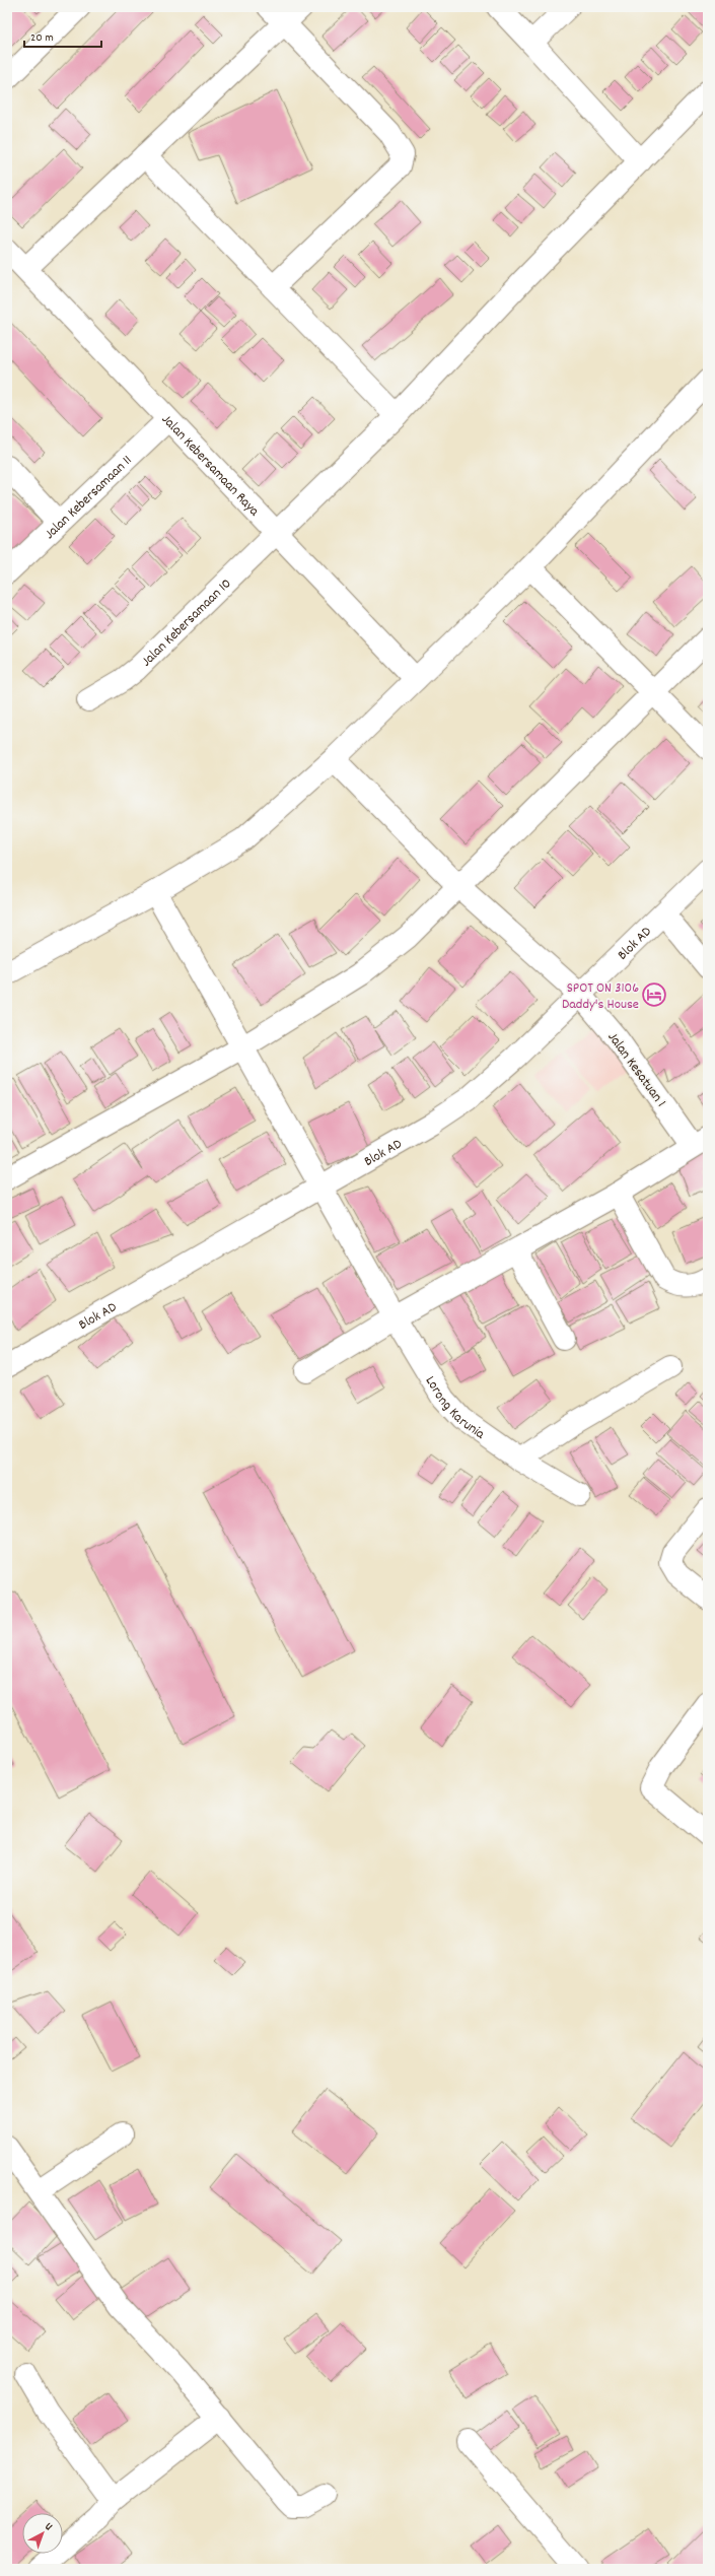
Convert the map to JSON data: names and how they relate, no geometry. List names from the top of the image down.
{
  "streets": {
    "street": [
      "Jalan Kebersamaan Raya",
      "Jalan Kebersamaan 11",
      "Jalan Kebersamaan 10",
      "Blok AD",
      "Jalan Kesatuan 1",
      "Lorong Karunia"
    ]
  },
  "crossings": [
    ["Jalan Kebersamaan Raya", "Jalan Kebersamaan 11"],
    ["Jalan Kebersamaan Raya", "Jalan Kebersamaan 10"],
    ["Blok AD", "Jalan Kesatuan 1"],
    ["Blok AD", "Lorong Karunia"]
  ],
  "places": {
    "hotel": ["SPOT ON 3106 Daddy's House"]
  },
  "scale_bar": "20 m",
  "north": "top right"
}
